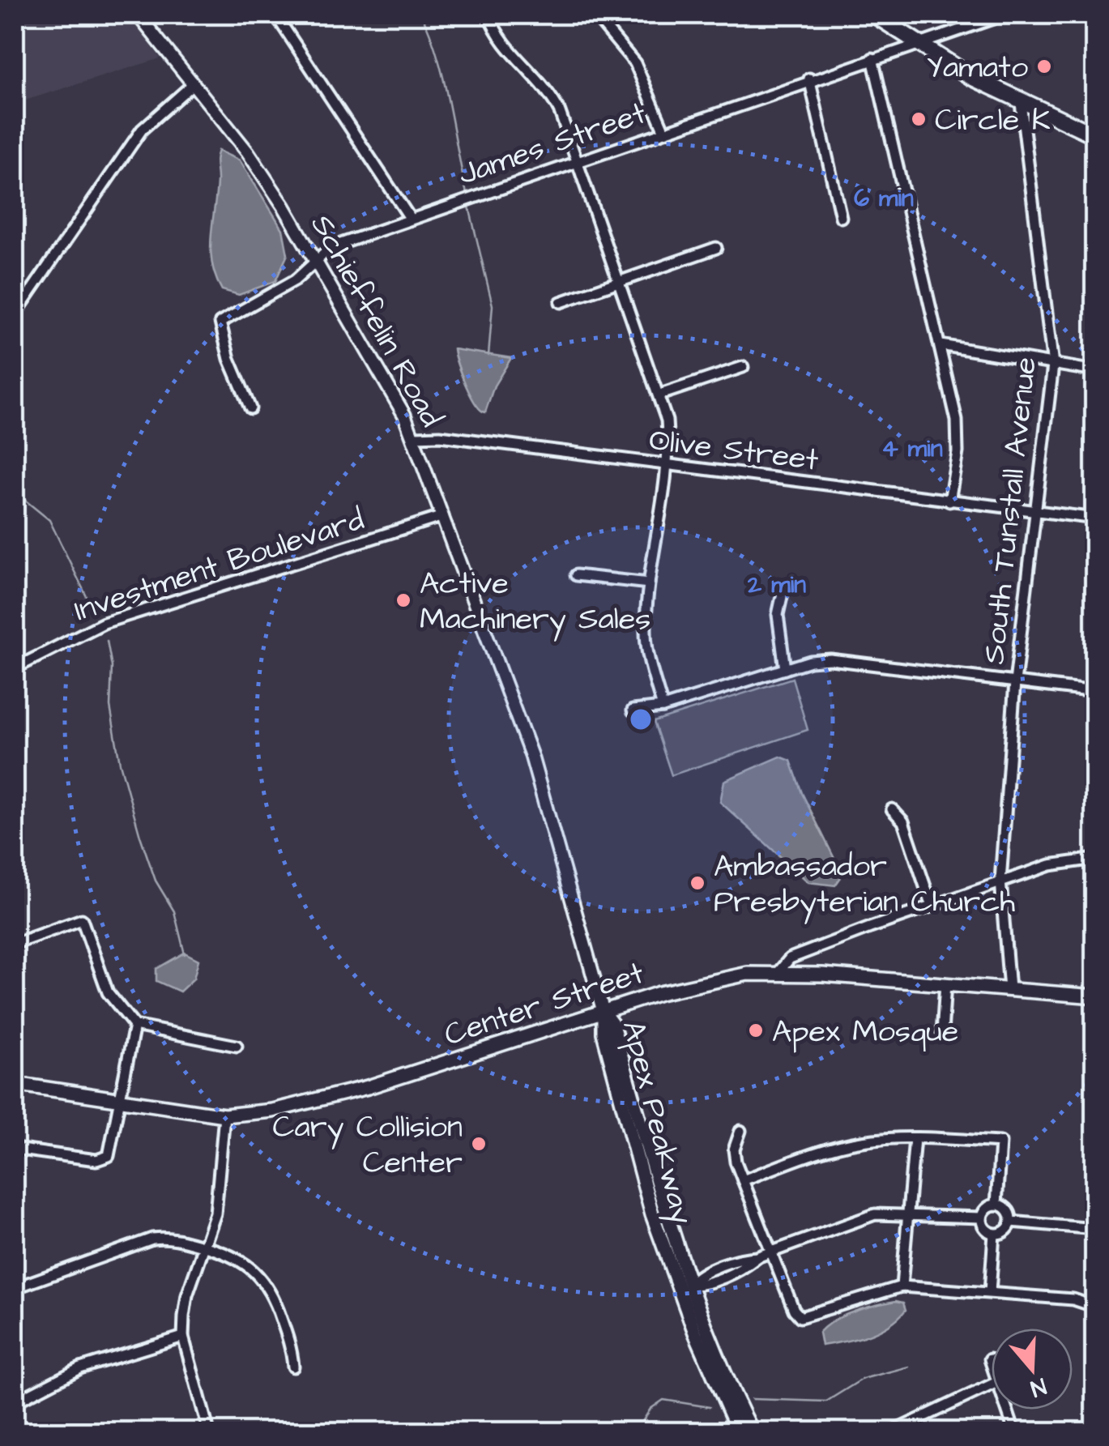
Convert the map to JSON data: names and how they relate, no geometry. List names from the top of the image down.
{
  "streets": {
    "main road": ["Center Street", "Apex Peakway"],
    "street": [
      "James Street",
      "Schieffelin Road",
      "Olive Street",
      "South Tunstall Avenue",
      "Investment Boulevard"
    ]
  },
  "crossings": [
    ["James Street", "Schieffelin Road"],
    ["Schieffelin Road", "Olive Street"],
    ["Schieffelin Road", "Investment Boulevard"],
    ["Schieffelin Road", "Center Street"],
    ["Schieffelin Road", "Apex Peakway"],
    ["Olive Street", "South Tunstall Avenue"],
    ["South Tunstall Avenue", "Center Street"],
    ["Center Street", "Apex Peakway"]
  ],
  "places": [
    "Yamato",
    "Circle K",
    "Active Machinery Sales",
    "Ambassador Presbyterian Church",
    "Apex Mosque",
    "Cary Collision Center"
  ],
  "north": "bottom",
  "rings": ["6 min", "4 min", "2 min"]
}
